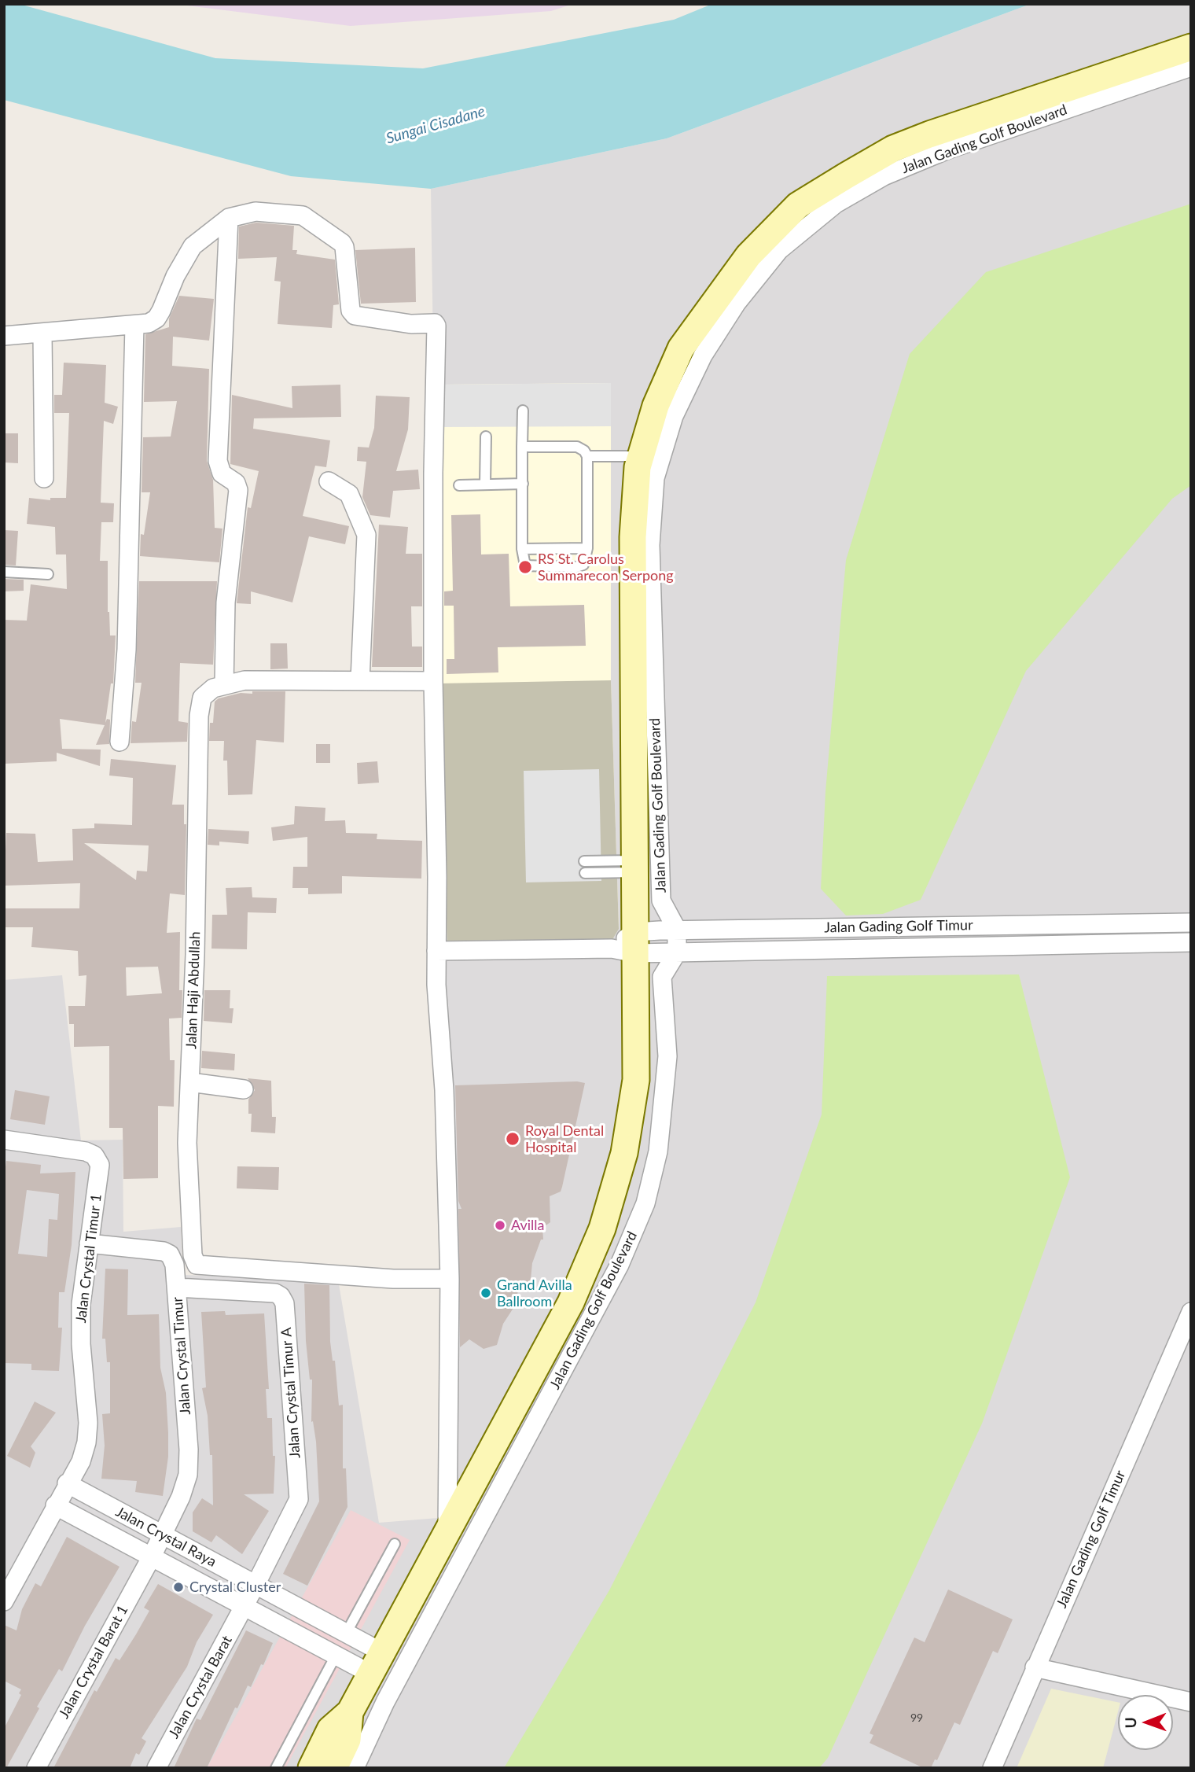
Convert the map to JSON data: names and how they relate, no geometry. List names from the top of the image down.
{
  "streets": {
    "main road": ["Jalan Gading Golf Boulevard"],
    "street": [
      "Jalan Gading Golf Timur",
      "Jalan Haji Abdullah",
      "Jalan Crystal Timur 1",
      "Jalan Crystal Timur",
      "Jalan Crystal Timur A",
      "Jalan Crystal Raya",
      "Jalan Crystal Barat 1",
      "Jalan Crystal Barat"
    ]
  },
  "crossings": [
    ["Jalan Gading Golf Boulevard", "Jalan Gading Golf Timur"],
    ["Jalan Gading Golf Boulevard", "Jalan Crystal Raya"],
    ["Jalan Crystal Timur 1", "Jalan Crystal Timur"],
    ["Jalan Crystal Timur 1", "Jalan Crystal Raya"],
    ["Jalan Crystal Timur", "Jalan Crystal Timur A"],
    ["Jalan Crystal Timur", "Jalan Crystal Raya"],
    ["Jalan Crystal Timur", "Jalan Crystal Barat 1"],
    ["Jalan Crystal Timur A", "Jalan Crystal Raya"],
    ["Jalan Crystal Timur A", "Jalan Crystal Barat"],
    ["Jalan Crystal Raya", "Jalan Crystal Barat 1"],
    ["Jalan Crystal Raya", "Jalan Crystal Barat"]
  ],
  "water": ["Sungai Cisadane"],
  "places": [
    "RS St. Carolus Summarecon Serpong",
    "Royal Dental Hospital",
    "Avilla",
    "Grand Avilla Ballroom",
    "Crystal Cluster"
  ],
  "house_numbers": ["99"],
  "north": "left"
}
